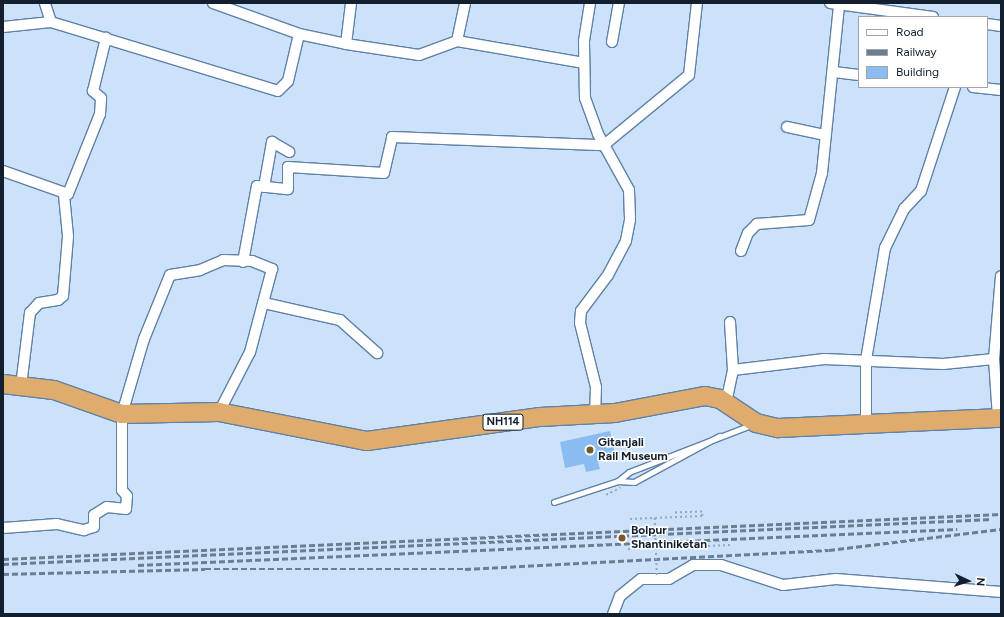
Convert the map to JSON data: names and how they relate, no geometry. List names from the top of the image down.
{
  "streets": {
    "highway": ["NH114"]
  },
  "places": ["Gitanjali Rail Museum", "Bolpur Shantiniketan"],
  "legend": ["Road", "Railway", "Building"],
  "north": "right"
}
